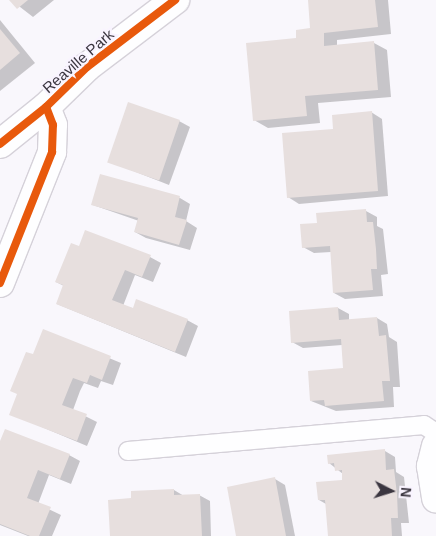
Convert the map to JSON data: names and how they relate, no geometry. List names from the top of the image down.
{
  "streets": {
    "street": ["Reaville Park"]
  },
  "north": "right"
}
